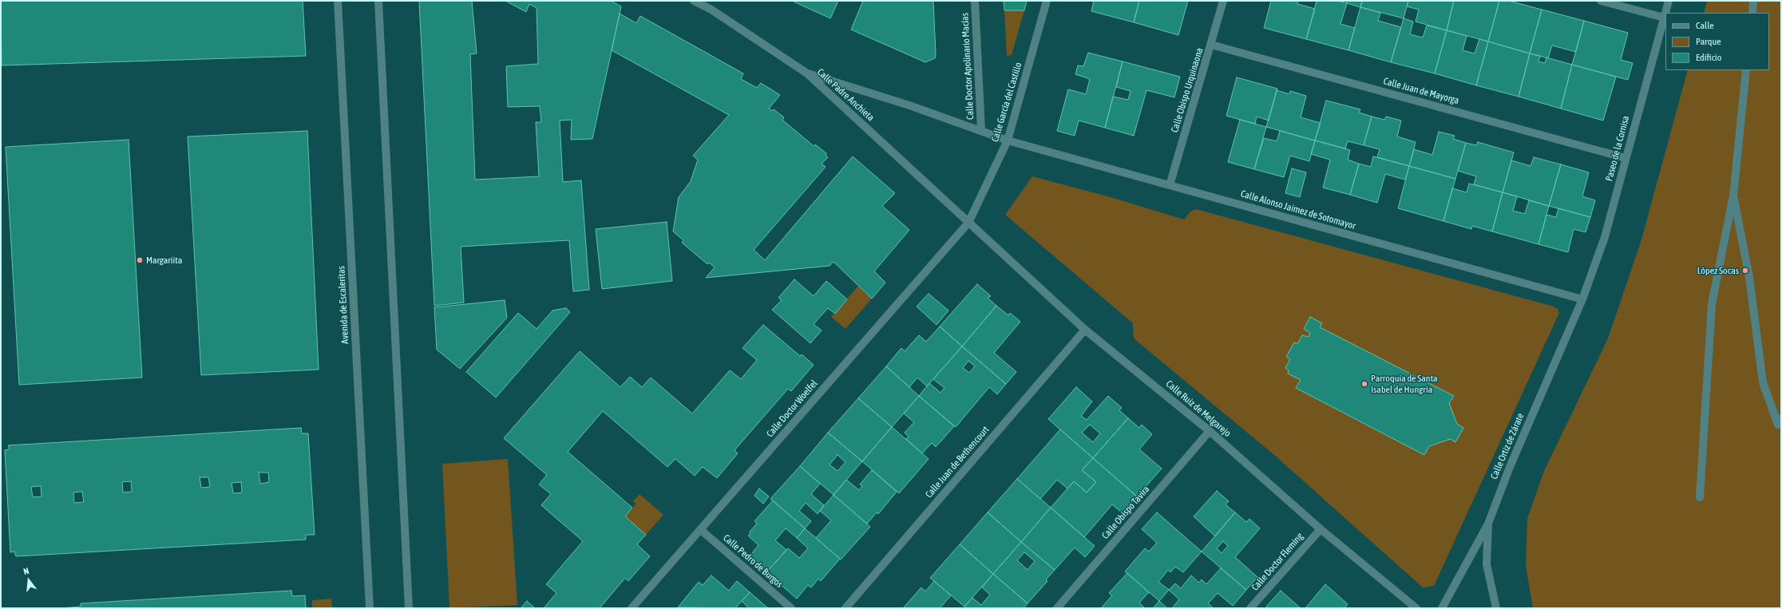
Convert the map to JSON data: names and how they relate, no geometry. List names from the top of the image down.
{
  "streets": {
    "street": [
      "Calle Doctor Apolinario Macías",
      "Calle Obispo Urquinaona",
      "Calle Juan de Mayorga",
      "Calle Padre Anchieta",
      "Calle García del Castillo",
      "Paseo de la Cornisa",
      "Calle Alonso Jaimez de Sotomayor",
      "Avenida de Escaleritas",
      "Calle Doctor Woelfel",
      "Calle Ruiz de Melgarejo",
      "Calle Ortiz de Zárate",
      "Calle Juan de Bethencourt",
      "Calle Obispo Tavira",
      "Calle Pedro de Burgos",
      "Calle Doctor Fleming"
    ]
  },
  "crossings": [
    ["Calle Doctor Apolinario Macías", "Calle Padre Anchieta"],
    ["Calle Obispo Urquinaona", "Calle Juan de Mayorga"],
    ["Calle Obispo Urquinaona", "Calle Alonso Jaimez de Sotomayor"],
    ["Calle Juan de Mayorga", "Paseo de la Cornisa"],
    ["Calle Padre Anchieta", "Calle García del Castillo"],
    ["Calle Padre Anchieta", "Calle Alonso Jaimez de Sotomayor"],
    ["Calle Padre Anchieta", "Calle Doctor Woelfel"],
    ["Calle Padre Anchieta", "Calle Ruiz de Melgarejo"],
    ["Calle García del Castillo", "Calle Alonso Jaimez de Sotomayor"],
    ["Calle García del Castillo", "Calle Doctor Woelfel"],
    ["Calle García del Castillo", "Calle Ruiz de Melgarejo"],
    ["Paseo de la Cornisa", "Calle Alonso Jaimez de Sotomayor"],
    ["Paseo de la Cornisa", "Calle Ortiz de Zárate"],
    ["Calle Alonso Jaimez de Sotomayor", "Calle Ortiz de Zárate"],
    ["Calle Doctor Woelfel", "Calle Ruiz de Melgarejo"],
    ["Calle Doctor Woelfel", "Calle Pedro de Burgos"],
    ["Calle Ruiz de Melgarejo", "Calle Juan de Bethencourt"],
    ["Calle Ruiz de Melgarejo", "Calle Obispo Tavira"],
    ["Calle Ruiz de Melgarejo", "Calle Doctor Fleming"]
  ],
  "places": ["Margariita", "López Socas", "Parroquia de Santa Isabel de Hungría"],
  "legend": ["Calle", "Parque", "Edificio"],
  "north": "top"
}
